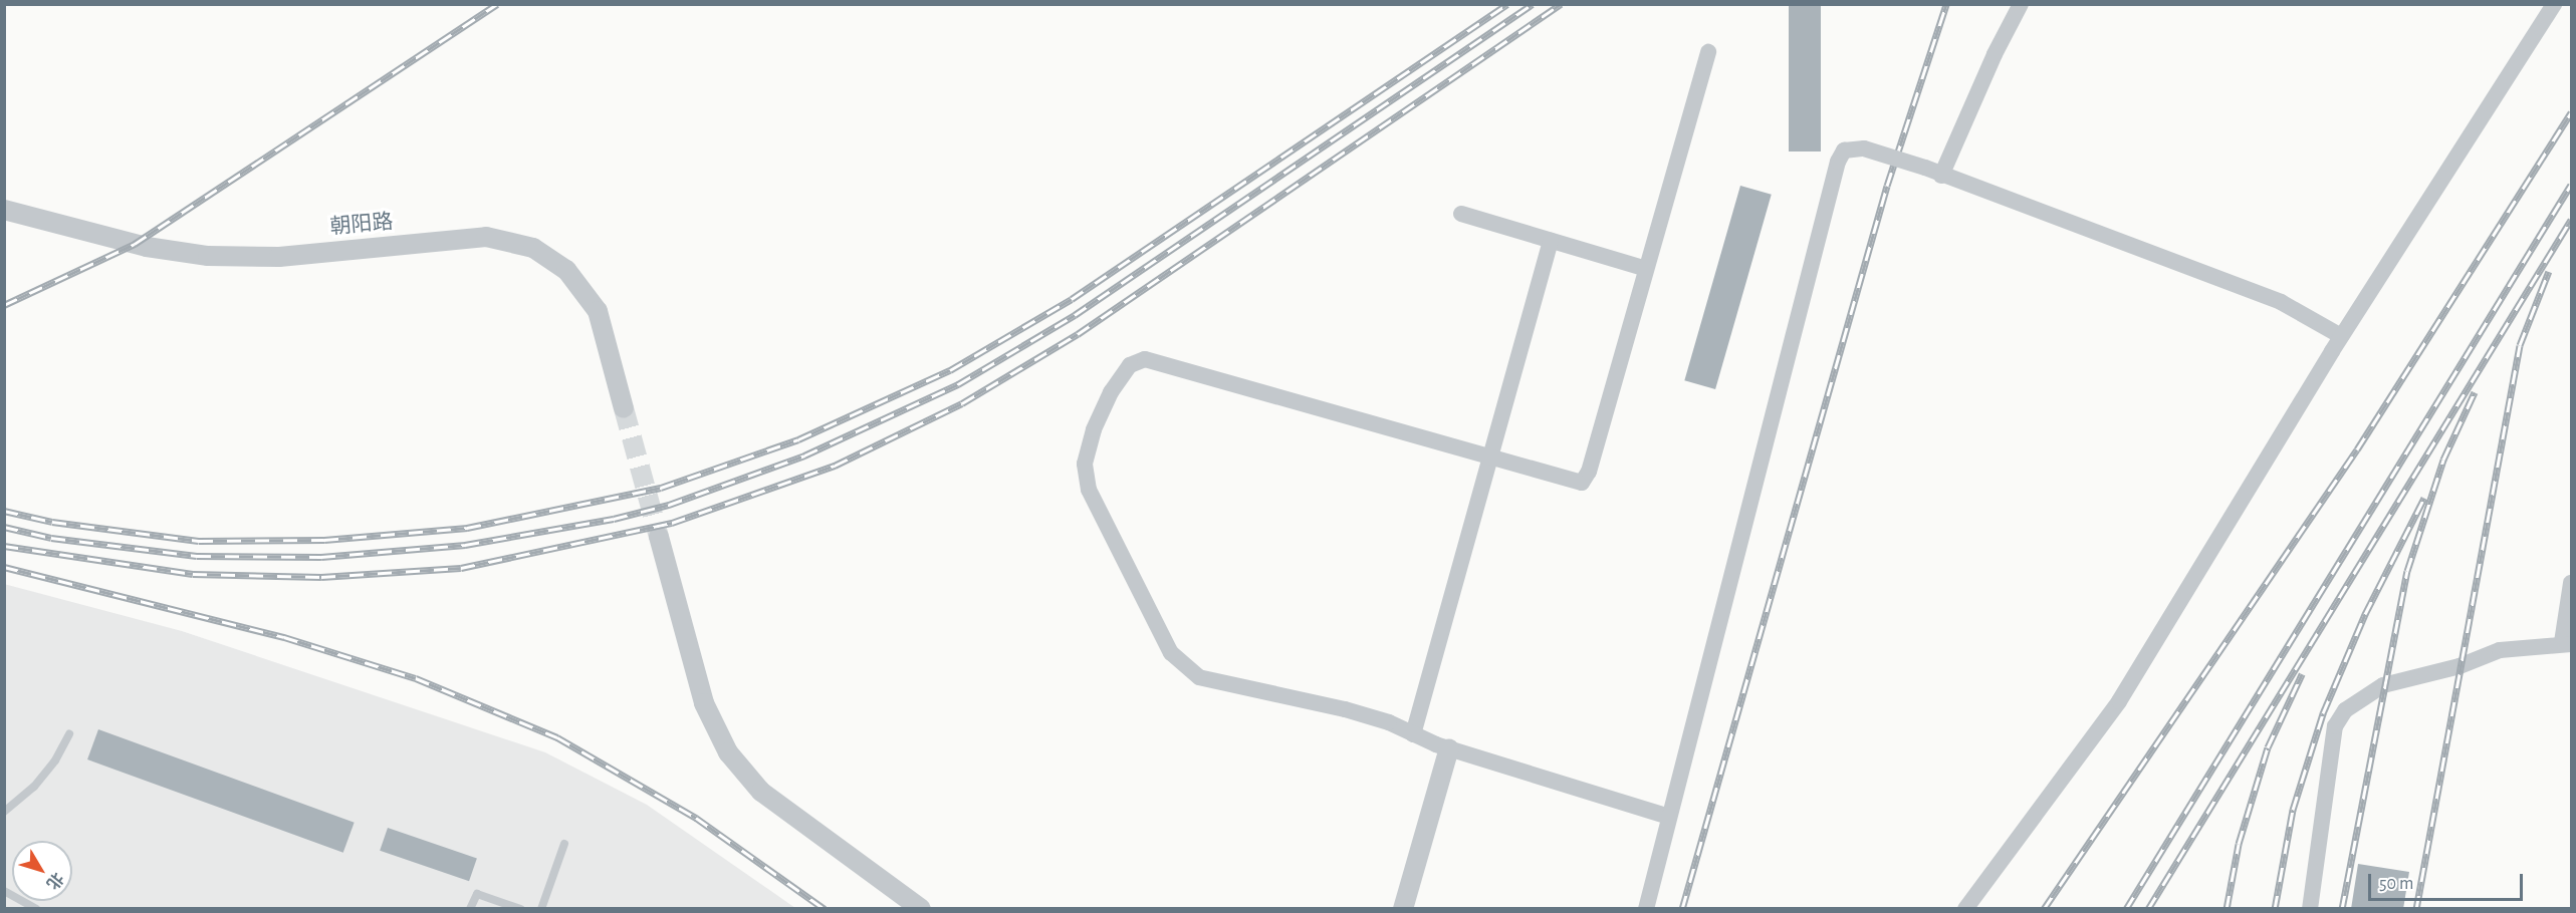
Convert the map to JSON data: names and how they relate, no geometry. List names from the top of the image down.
{
  "streets": {
    "street": ["朝阳路"]
  },
  "scale_bar": "50 m",
  "north": "bottom right"
}
